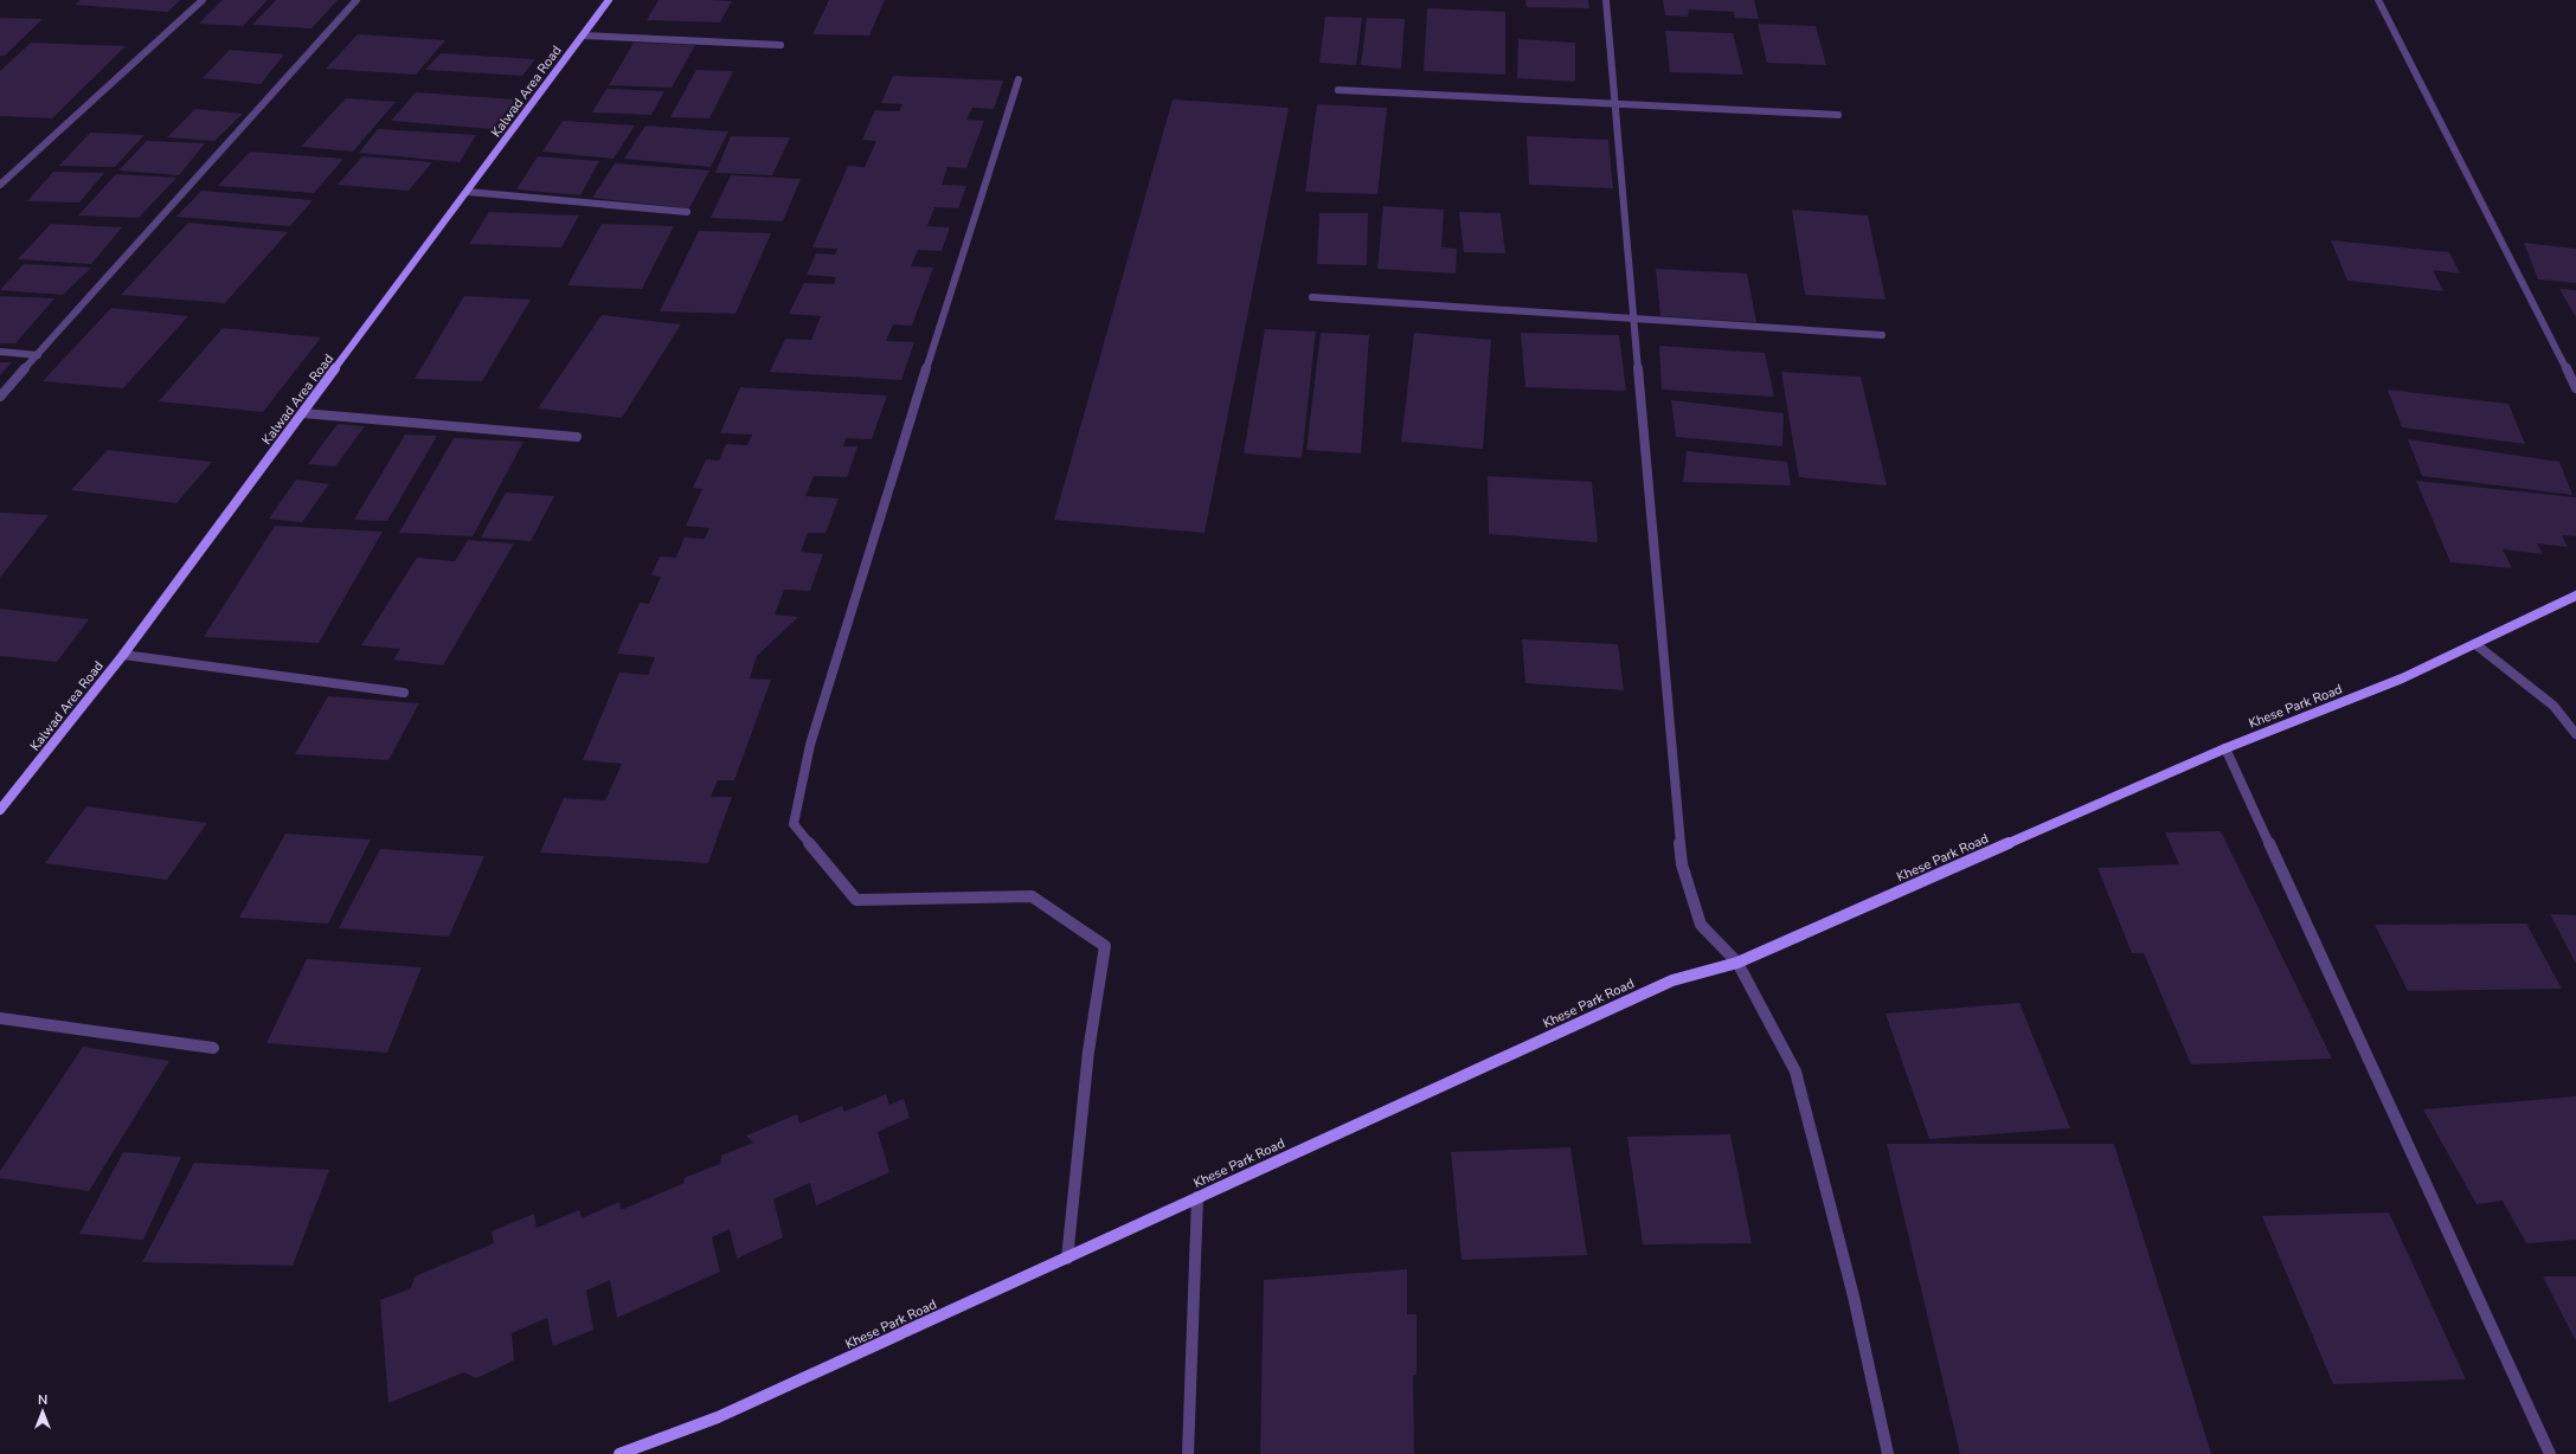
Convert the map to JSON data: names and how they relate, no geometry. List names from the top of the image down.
{
  "streets": {
    "street": ["Kalwad Area Road", "Khese Park Road"]
  },
  "north": "top"
}
